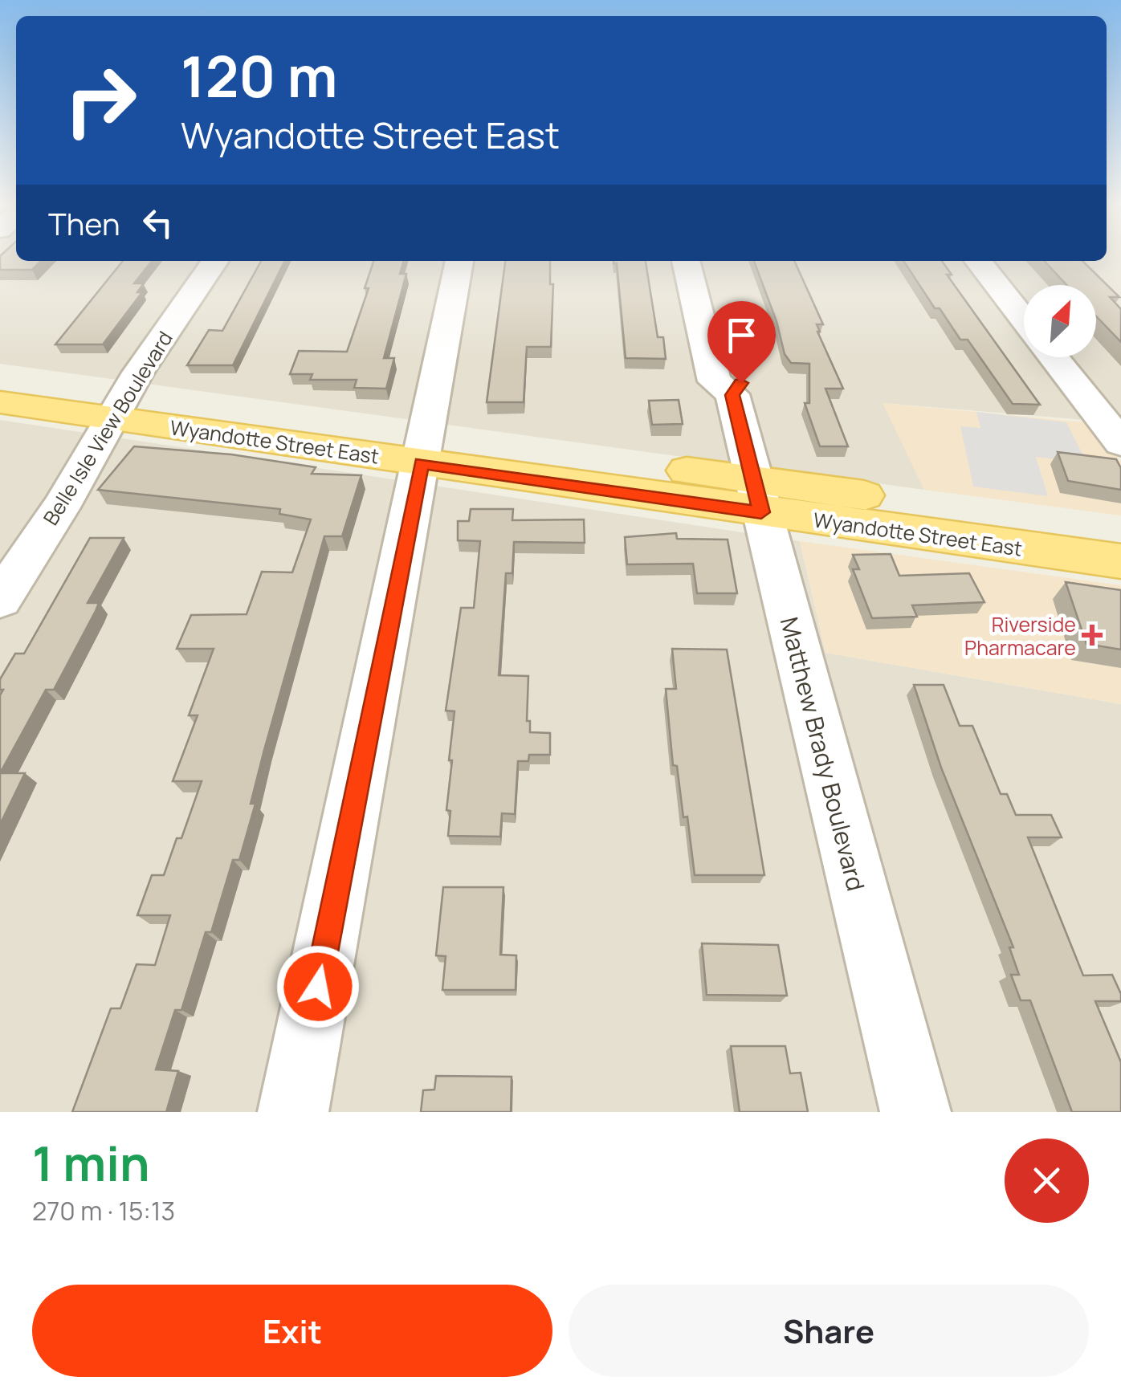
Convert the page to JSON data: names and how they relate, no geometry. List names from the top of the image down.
{
  "streets": {
    "main road": ["Wyandotte Street East"],
    "street": ["Belle Isle View Boulevard", "Matthew Brady Boulevard"]
  },
  "crossings": [
    ["Belle Isle View Boulevard", "Wyandotte Street East"],
    ["Wyandotte Street East", "Matthew Brady Boulevard"]
  ],
  "places": {
    "health": ["Riverside Pharmacare"]
  },
  "north": "top right",
  "page": {
    "turn": ["120 m", "Wyandotte Street East"],
    "then": "Then",
    "heading": ["1 min", "270 m · 15:13"],
    "buttons": ["Exit", "Share"]
  }
}
